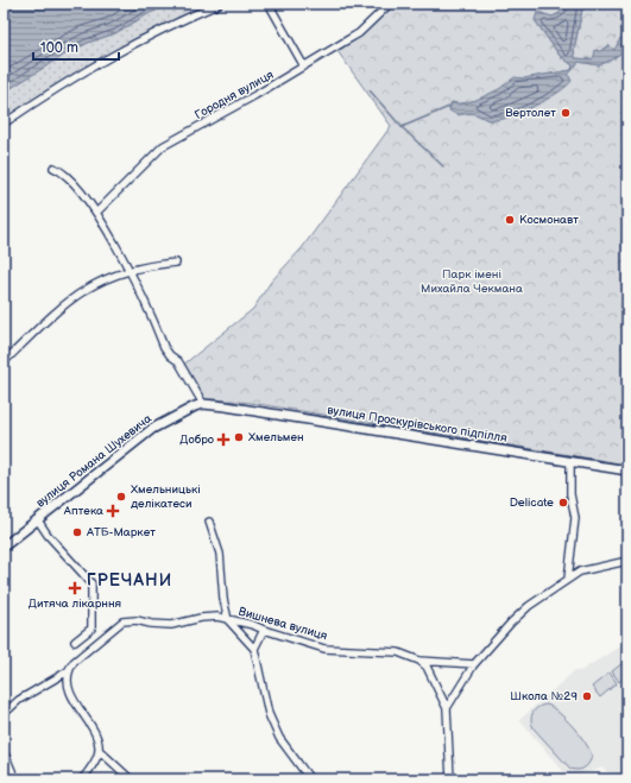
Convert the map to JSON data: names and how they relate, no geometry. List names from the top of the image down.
{
  "streets": {
    "main road": ["вулиця Проскурівського підпілля", "вулиця Романа Шухевича"],
    "street": ["Городня вулиця", "Вишнева вулиця"]
  },
  "crossings": [
    ["вулиця Проскурівського підпілля", "вулиця Романа Шухевича"]
  ],
  "districts": ["ГРЕЧАНИ"],
  "parks": ["Парк імені Михайла Чекмана"],
  "places": {
    "other": [
      "Вертолет",
      "Космонавт",
      "Хмельмен",
      "Хмельницькі делікатеси",
      "Delicate",
      "АТБ-Маркет",
      "Школа №29"
    ],
    "health": ["Добро", "Аптека", "Дитяча лікарння"]
  },
  "scale_bar": "100 m"
}
